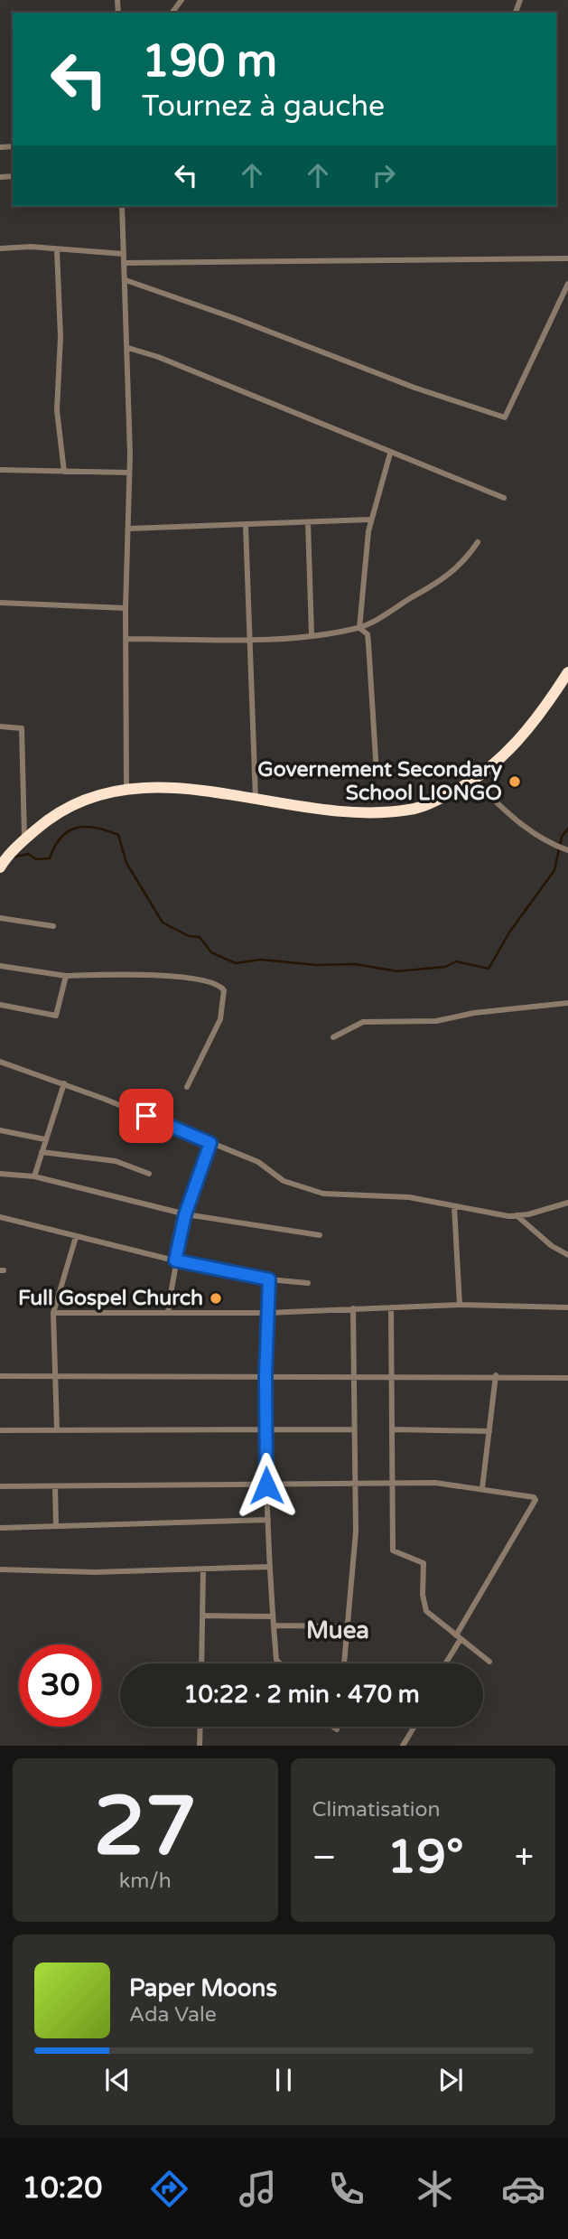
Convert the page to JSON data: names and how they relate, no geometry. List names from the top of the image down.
{
  "districts": ["Muea"],
  "places": ["Governement Secondary School LIONGO", "Full Gospel Church"],
  "page": {
    "turn": ["190 m", "Tournez à gauche"],
    "limit": "30",
    "trip": "10:22 · 2 min · 470 m",
    "tile": [
      ["27", "km/h"],
      "Climatisation"
    ],
    "heat": ["−", "19°", "+"],
    "song": ["Paper Moons", "Ada Vale"],
    "tabs": "10:20"
  }
}
